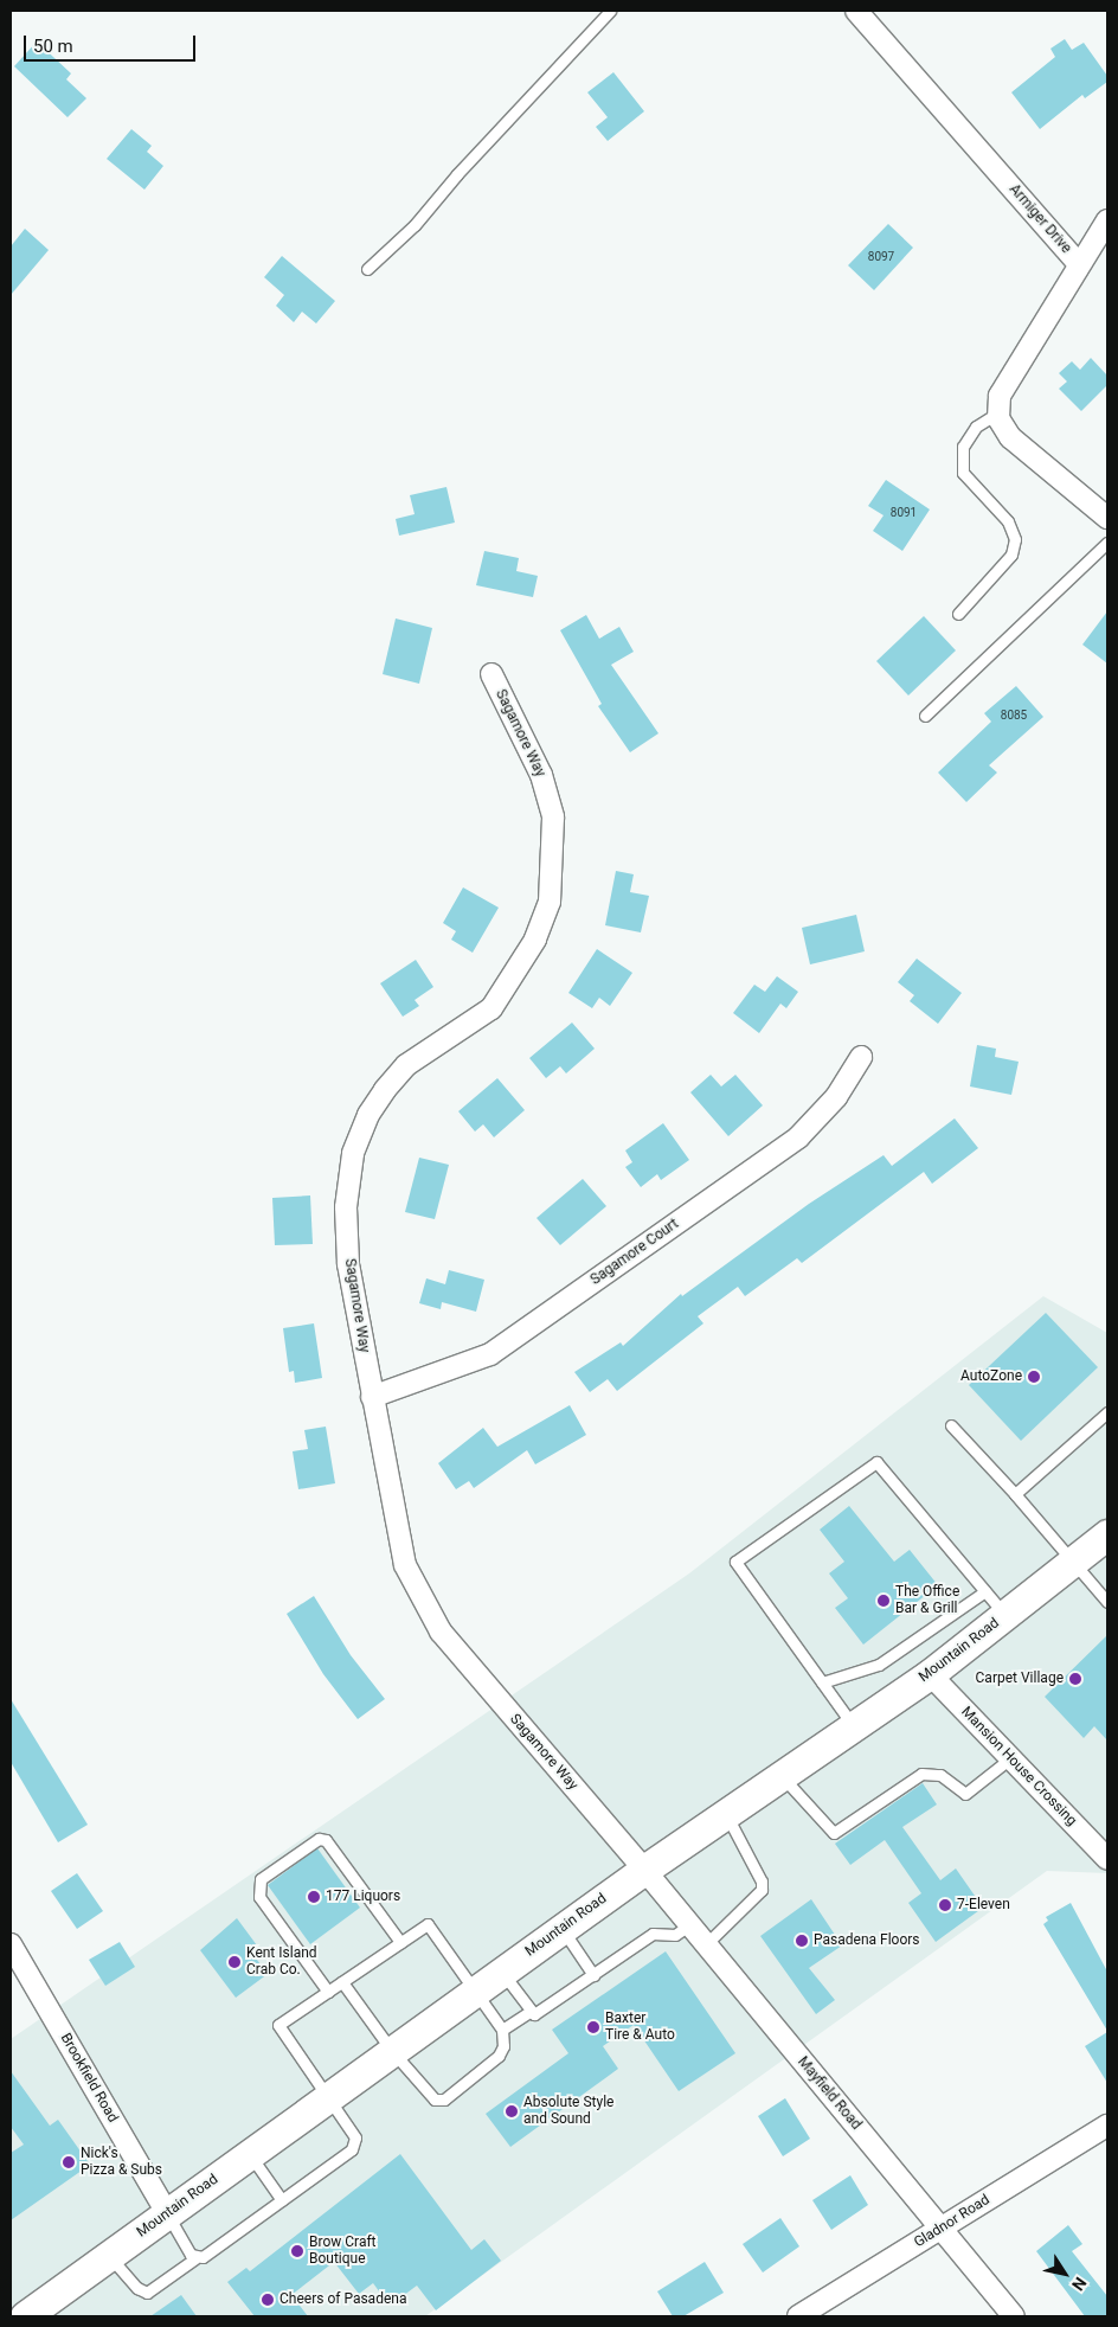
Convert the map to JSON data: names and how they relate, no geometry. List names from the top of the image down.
{
  "streets": {
    "main road": ["Mountain Road"],
    "street": [
      "Armiger Drive",
      "Sagamore Way",
      "Sagamore Court",
      "Mansion House Crossing",
      "Brookfield Road",
      "Mayfield Road",
      "Gladnor Road"
    ]
  },
  "crossings": [
    ["Sagamore Way", "Sagamore Court"],
    ["Sagamore Way", "Mountain Road"],
    ["Sagamore Way", "Mayfield Road"],
    ["Mountain Road", "Mansion House Crossing"],
    ["Mountain Road", "Brookfield Road"],
    ["Mountain Road", "Mayfield Road"],
    ["Mayfield Road", "Gladnor Road"]
  ],
  "places": [
    "AutoZone",
    "The Office Bar & Grill",
    "Carpet Village",
    "177 Liquors",
    "7-Eleven",
    "Pasadena Floors",
    "Kent Island Crab Co.",
    "Baxter Tire & Auto",
    "Absolute Style and Sound",
    "Nick's Pizza & Subs",
    "Brow Craft Boutique",
    "Cheers of Pasadena"
  ],
  "house_numbers": ["8097", "8091", "8085"],
  "scale_bar": "50 m",
  "north": "bottom right"
}
